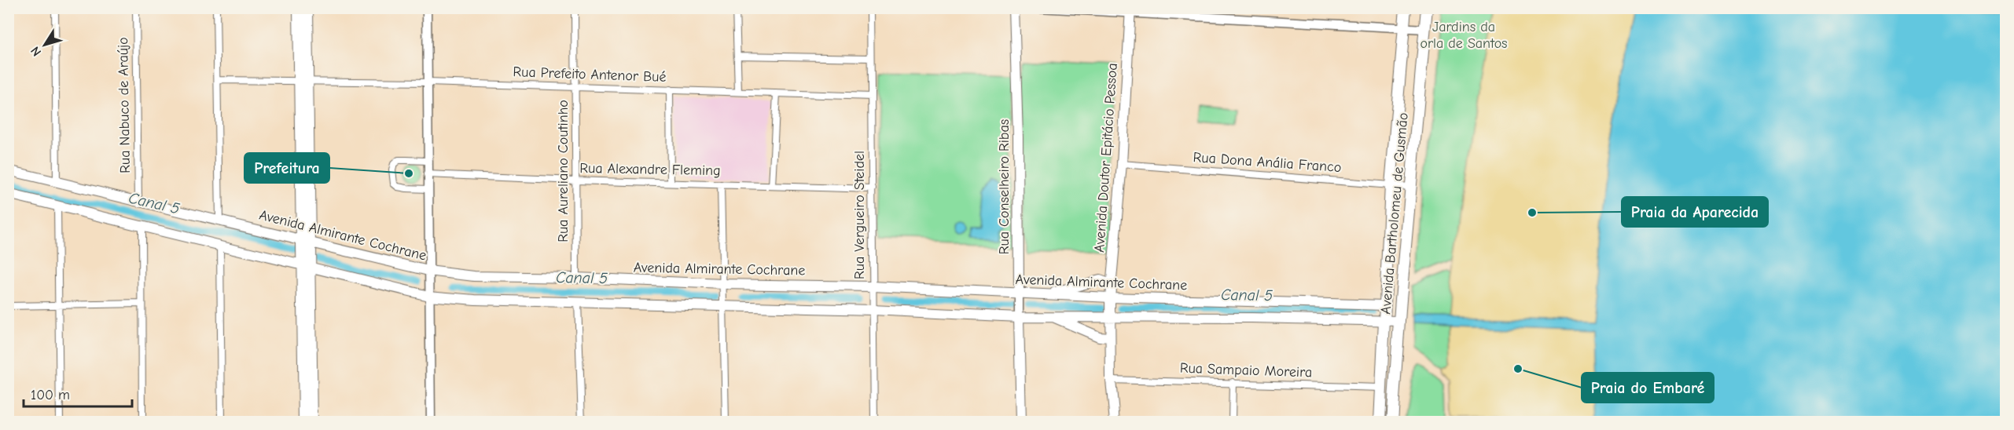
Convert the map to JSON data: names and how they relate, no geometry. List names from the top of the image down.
{
  "streets": {
    "main road": [
      "Avenida Doutor Epitácio Pessoa",
      "Rua Conselheiro Ribas",
      "Avenida Bartholomeu de Gusmão",
      "Avenida Almirante Cochrane"
    ],
    "street": [
      "Rua Prefeito Antenor Bué",
      "Rua Nabuco de Araújo",
      "Rua Dona Anália Franco",
      "Rua Alexandre Fleming",
      "Rua Aureliano Coutinho",
      "Rua Vergueiro Steidel",
      "Rua Sampaio Moreira"
    ]
  },
  "crossings": [
    ["Rua Prefeito Antenor Bué", "Rua Aureliano Coutinho"],
    ["Rua Prefeito Antenor Bué", "Rua Vergueiro Steidel"],
    ["Rua Nabuco de Araújo", "Avenida Almirante Cochrane"],
    ["Avenida Doutor Epitácio Pessoa", "Rua Dona Anália Franco"],
    ["Avenida Doutor Epitácio Pessoa", "Avenida Almirante Cochrane"],
    ["Avenida Doutor Epitácio Pessoa", "Rua Sampaio Moreira"],
    ["Rua Dona Anália Franco", "Avenida Bartholomeu de Gusmão"],
    ["Rua Alexandre Fleming", "Rua Aureliano Coutinho"],
    ["Rua Alexandre Fleming", "Rua Vergueiro Steidel"],
    ["Rua Aureliano Coutinho", "Avenida Almirante Cochrane"],
    ["Rua Conselheiro Ribas", "Avenida Almirante Cochrane"],
    ["Avenida Bartholomeu de Gusmão", "Avenida Almirante Cochrane"],
    ["Avenida Bartholomeu de Gusmão", "Rua Sampaio Moreira"],
    ["Rua Vergueiro Steidel", "Avenida Almirante Cochrane"]
  ],
  "water": ["Canal 5"],
  "parks": ["Jardins da orla de Santos"],
  "places": ["Prefeitura", "Praia da Aparecida", "Praia do Embaré"],
  "scale_bar": "100 m",
  "north": "bottom left"
}
